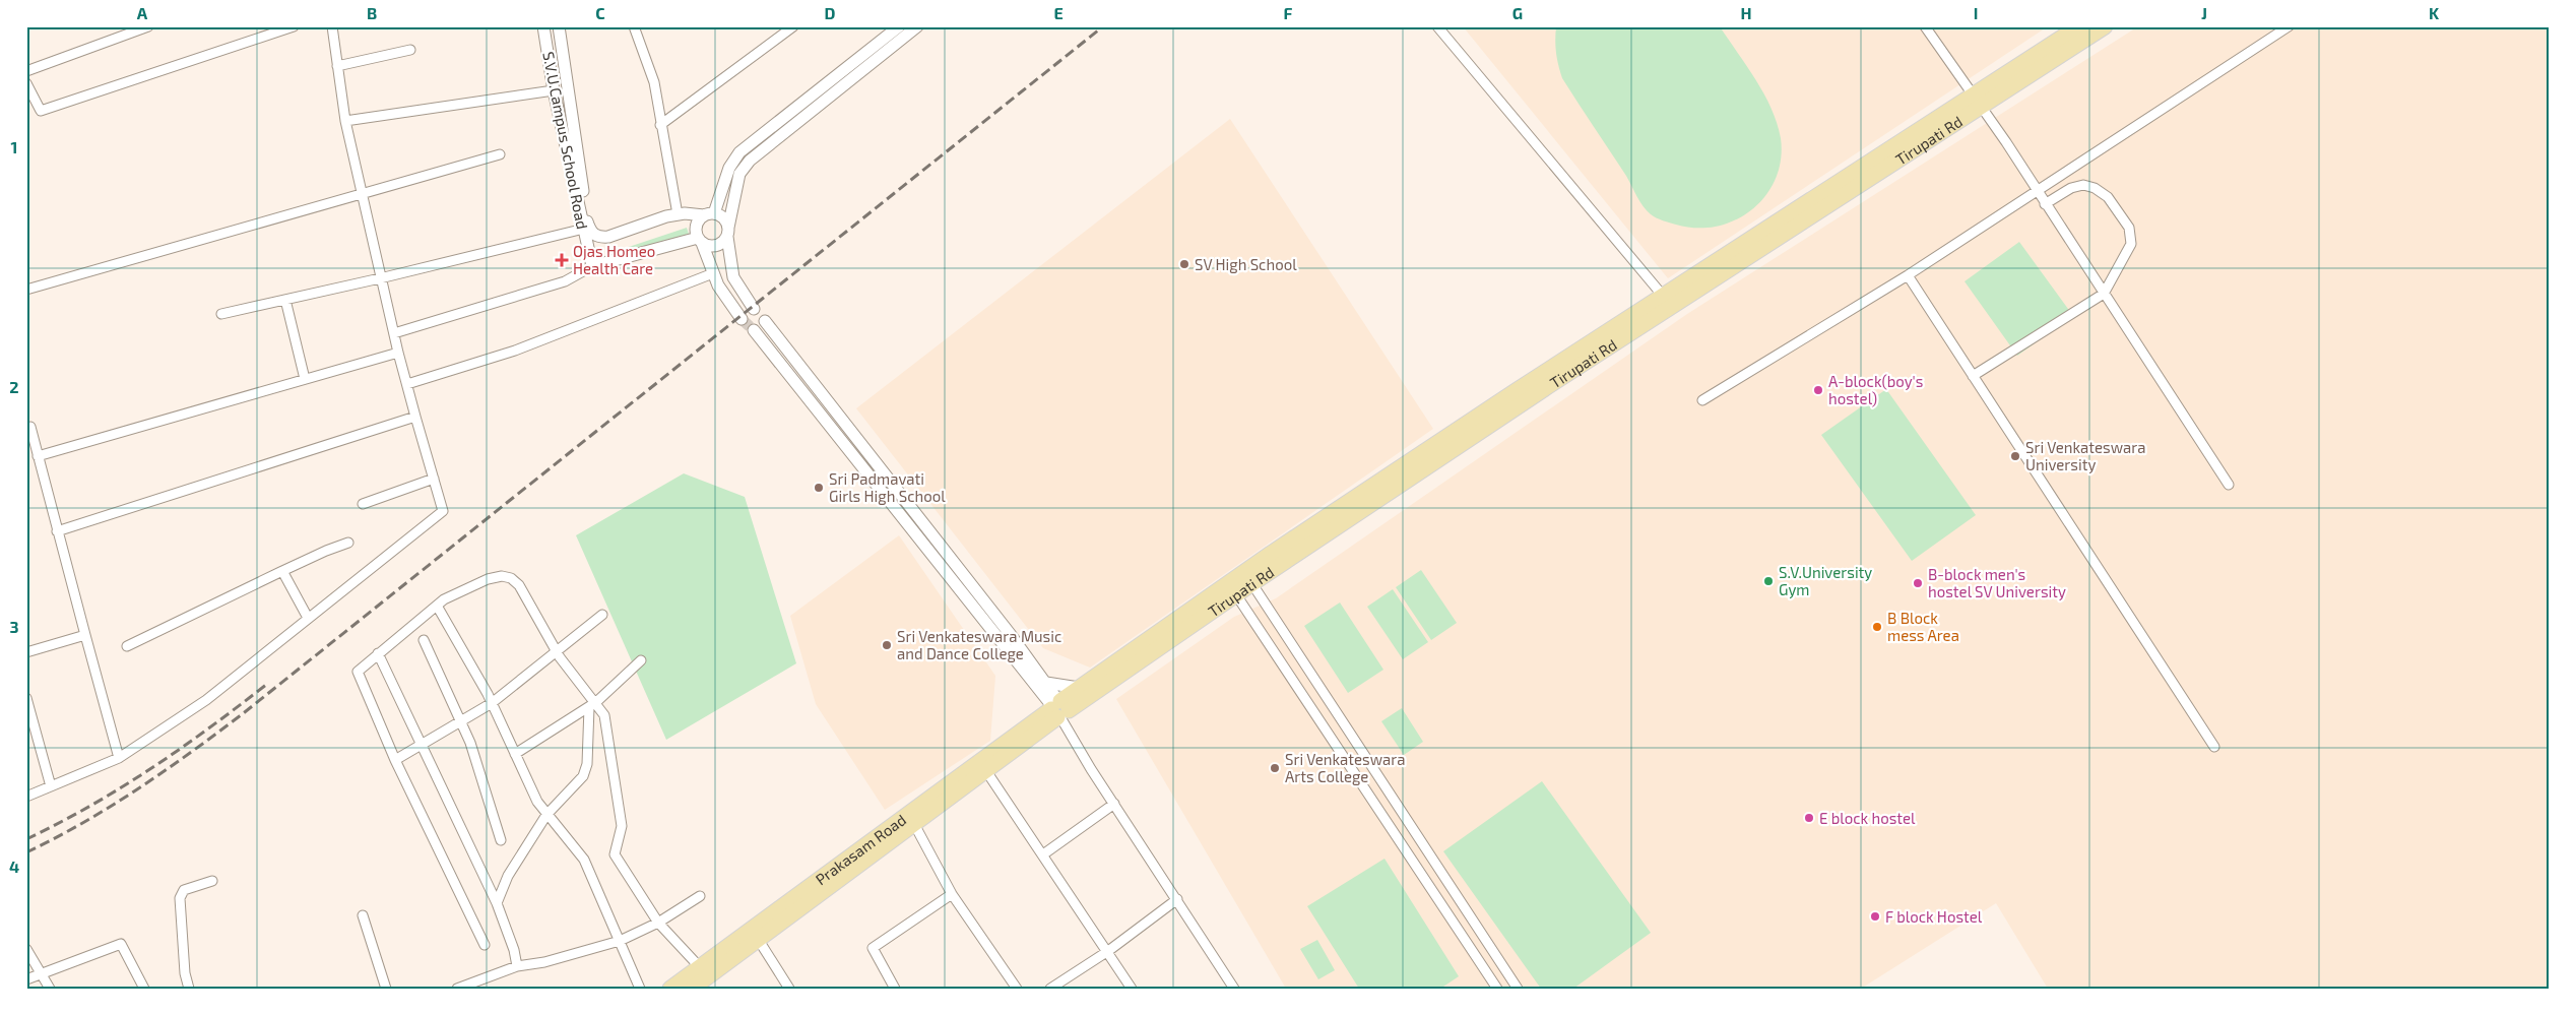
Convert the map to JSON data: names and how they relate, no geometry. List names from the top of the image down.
{
  "streets": {
    "main road": ["Tirupati Rd", "Prakasam Road"],
    "street": ["S.V.U.Campus School Road"]
  },
  "crossings": [
    ["Tirupati Rd", "Prakasam Road"]
  ],
  "places": {
    "health": ["Ojas Homeo Health Care"],
    "other": [
      "SV High School",
      "A-block(boy's hostel)",
      "Sri Venkateswara University",
      "Sri Padmavati Girls High School",
      "S.V.University Gym",
      "B-block men's hostel SV University",
      "B Block mess Area",
      "Sri Venkateswara Music and Dance College",
      "Sri Venkateswara Arts College",
      "E block hostel",
      "F block Hostel"
    ]
  },
  "grid": {
    "columns": [
      "A",
      "B",
      "C",
      "D",
      "E",
      "F",
      "G",
      "H",
      "I",
      "J",
      "K"
    ],
    "rows": [
      "1",
      "2",
      "3",
      "4"
    ]
  }
}
